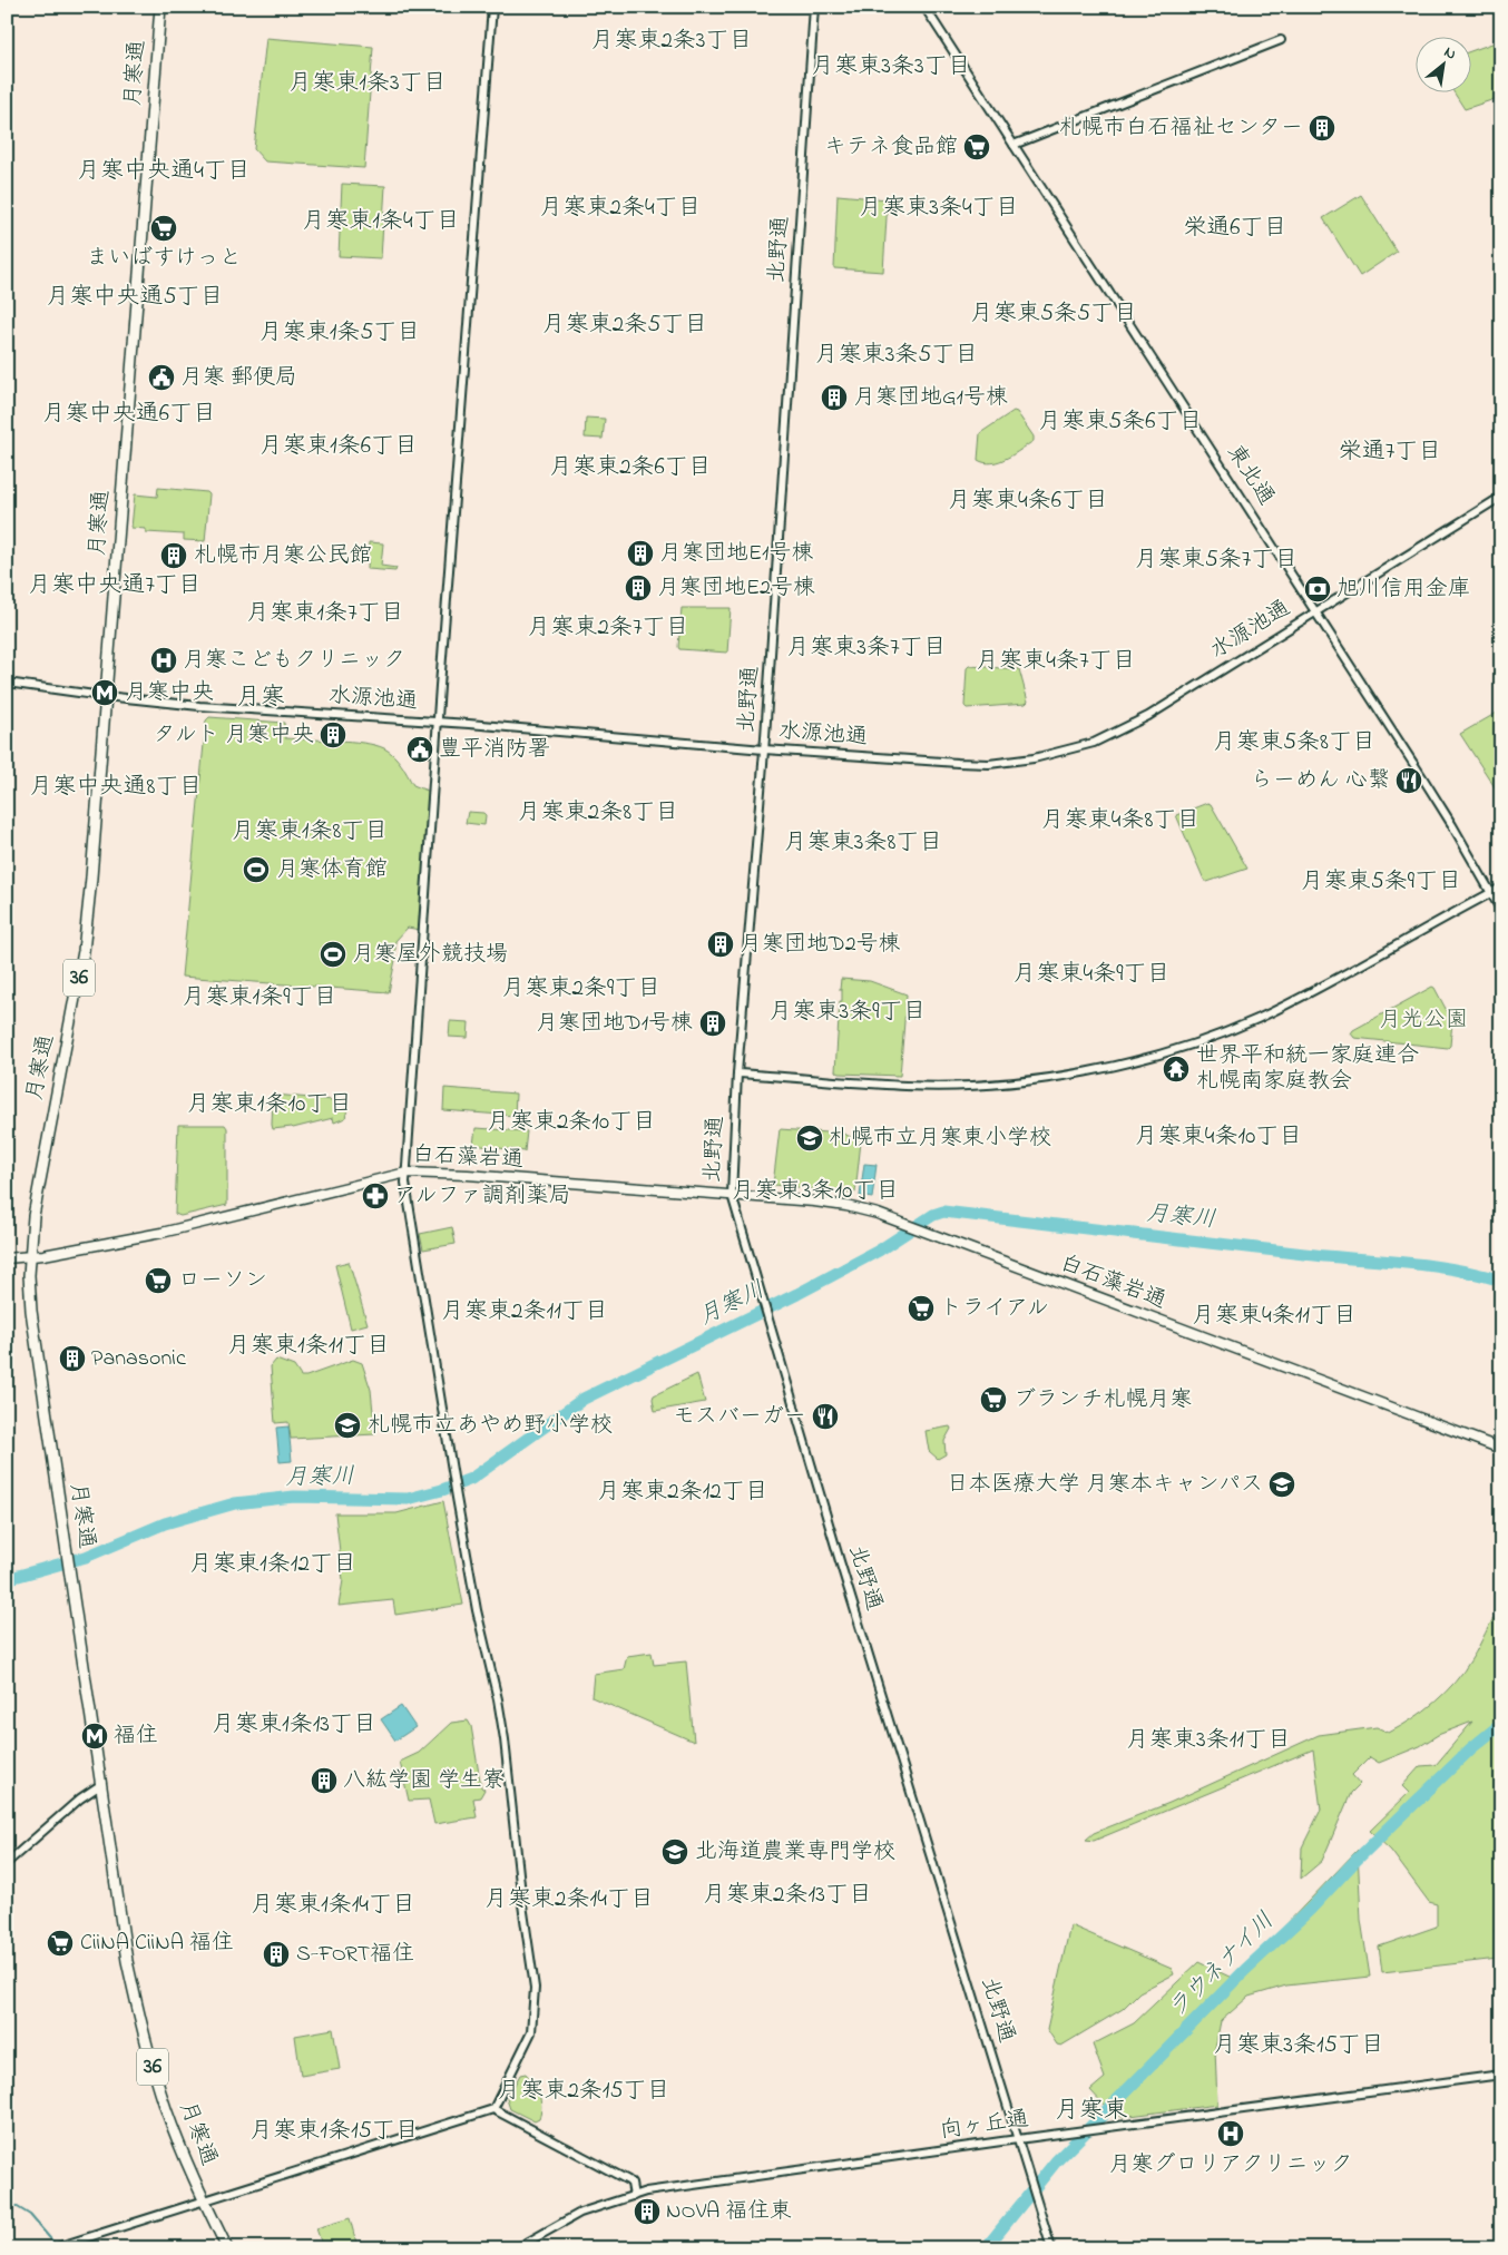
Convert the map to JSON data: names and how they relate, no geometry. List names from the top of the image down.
{
  "streets": {
    "highway": ["月寒通", "36"],
    "main road": ["白石藻岩通"],
    "street": [
      "北野通",
      "東北通",
      "水源池通",
      "向ヶ丘通"
    ]
  },
  "crossings": [
    ["月寒通", "水源池通"],
    ["月寒通", "白石藻岩通"],
    ["北野通", "水源池通"],
    ["北野通", "白石藻岩通"],
    ["北野通", "向ヶ丘通"],
    ["東北通", "水源池通"]
  ],
  "districts": [
    "月寒東2条3丁目",
    "月寒東3条3丁目",
    "月寒東1条3丁目",
    "月寒中央通4丁目",
    "月寒東2条4丁目",
    "月寒東3条4丁目",
    "月寒東1条4丁目",
    "栄通6丁目",
    "月寒中央通5丁目",
    "月寒東5条5丁目",
    "月寒東2条5丁目",
    "月寒東1条5丁目",
    "月寒東3条5丁目",
    "月寒中央通6丁目",
    "月寒東5条6丁目",
    "月寒東1条6丁目",
    "栄通7丁目",
    "月寒東2条6丁目",
    "月寒東4条6丁目",
    "月寒東5条7丁目",
    "月寒中央通7丁目",
    "月寒東1条7丁目",
    "月寒東2条7丁目",
    "月寒東3条7丁目",
    "月寒東4条7丁目",
    "月寒",
    "月寒東5条8丁目",
    "月寒中央通8丁目",
    "月寒東2条8丁目",
    "月寒東4条8丁目",
    "月寒東1条8丁目",
    "月寒東3条8丁目",
    "月寒東5条9丁目",
    "月寒東4条9丁目",
    "月寒東2条9丁目",
    "月寒東1条9丁目",
    "月寒東3条9丁目",
    "月寒東1条10丁目",
    "月寒東2条10丁目",
    "月寒東4条10丁目",
    "月寒東3条10丁目",
    "月寒東2条11丁目",
    "月寒東4条11丁目",
    "月寒東1条11丁目",
    "月寒東2条12丁目",
    "月寒東1条12丁目",
    "月寒東1条13丁目",
    "月寒東3条11丁目",
    "月寒東2条13丁目",
    "月寒東2条14丁目",
    "月寒東1条14丁目",
    "月寒東3条15丁目",
    "月寒東2条15丁目",
    "月寒東",
    "月寒東1条15丁目"
  ],
  "water": ["月寒川", "ラウネナイ川"],
  "parks": ["月光公園"],
  "places": {
    "building": [
      "札幌市白石福祉センター",
      "月寒団地G1号棟",
      "月寒団地E1号棟",
      "札幌市月寒公民館",
      "月寒団地E2号棟",
      "タルト 月寒中央",
      "月寒団地D2号棟",
      "月寒団地D1号棟",
      "Panasonic",
      "八紘学園 学生寮",
      "S-FORT福住",
      "NOVA 福住東"
    ],
    "supermarket": [
      "キテネ食品館",
      "まいばすけっと",
      "ローソン",
      "トライアル",
      "ブランチ札幌月寒",
      "CiiNA CiiNA 福住"
    ],
    "public building": ["月寒 郵便局", "豊平消防署"],
    "bank": ["旭川信用金庫"],
    "hospital": ["月寒こどもクリニック", "月寒グロリアクリニック"],
    "metro station": ["月寒中央", "福住"],
    "restaurant": ["らーめん 心繋", "モスバーガー"],
    "sports": ["月寒体育館", "月寒屋外競技場"],
    "temple": ["世界平和統一家庭連合 札幌南家庭教会"],
    "school or university": [
      "札幌市立月寒東小学校",
      "札幌市立あやめ野小学校",
      "日本医療大学 月寒本キャンパス",
      "北海道農業専門学校"
    ],
    "pharmacy": ["アルファ調剤薬局"]
  },
  "north": "top right"
}
